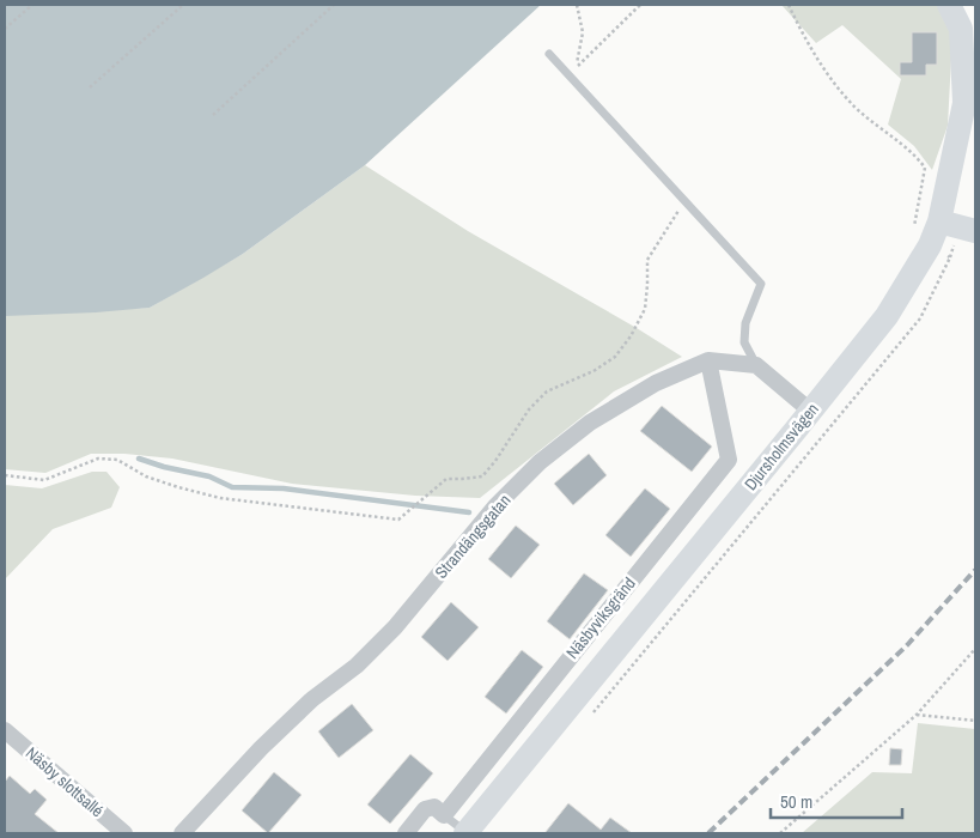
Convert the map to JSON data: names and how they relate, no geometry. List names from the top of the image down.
{
  "streets": {
    "street": [
      "Djursholmsvägen",
      "Strandängsgatan",
      "Näsbyviksgränd",
      "Näsby slottsallé"
    ]
  },
  "crossings": [
    ["Strandängsgatan", "Näsbyviksgränd"]
  ],
  "scale_bar": "50 m"
}
